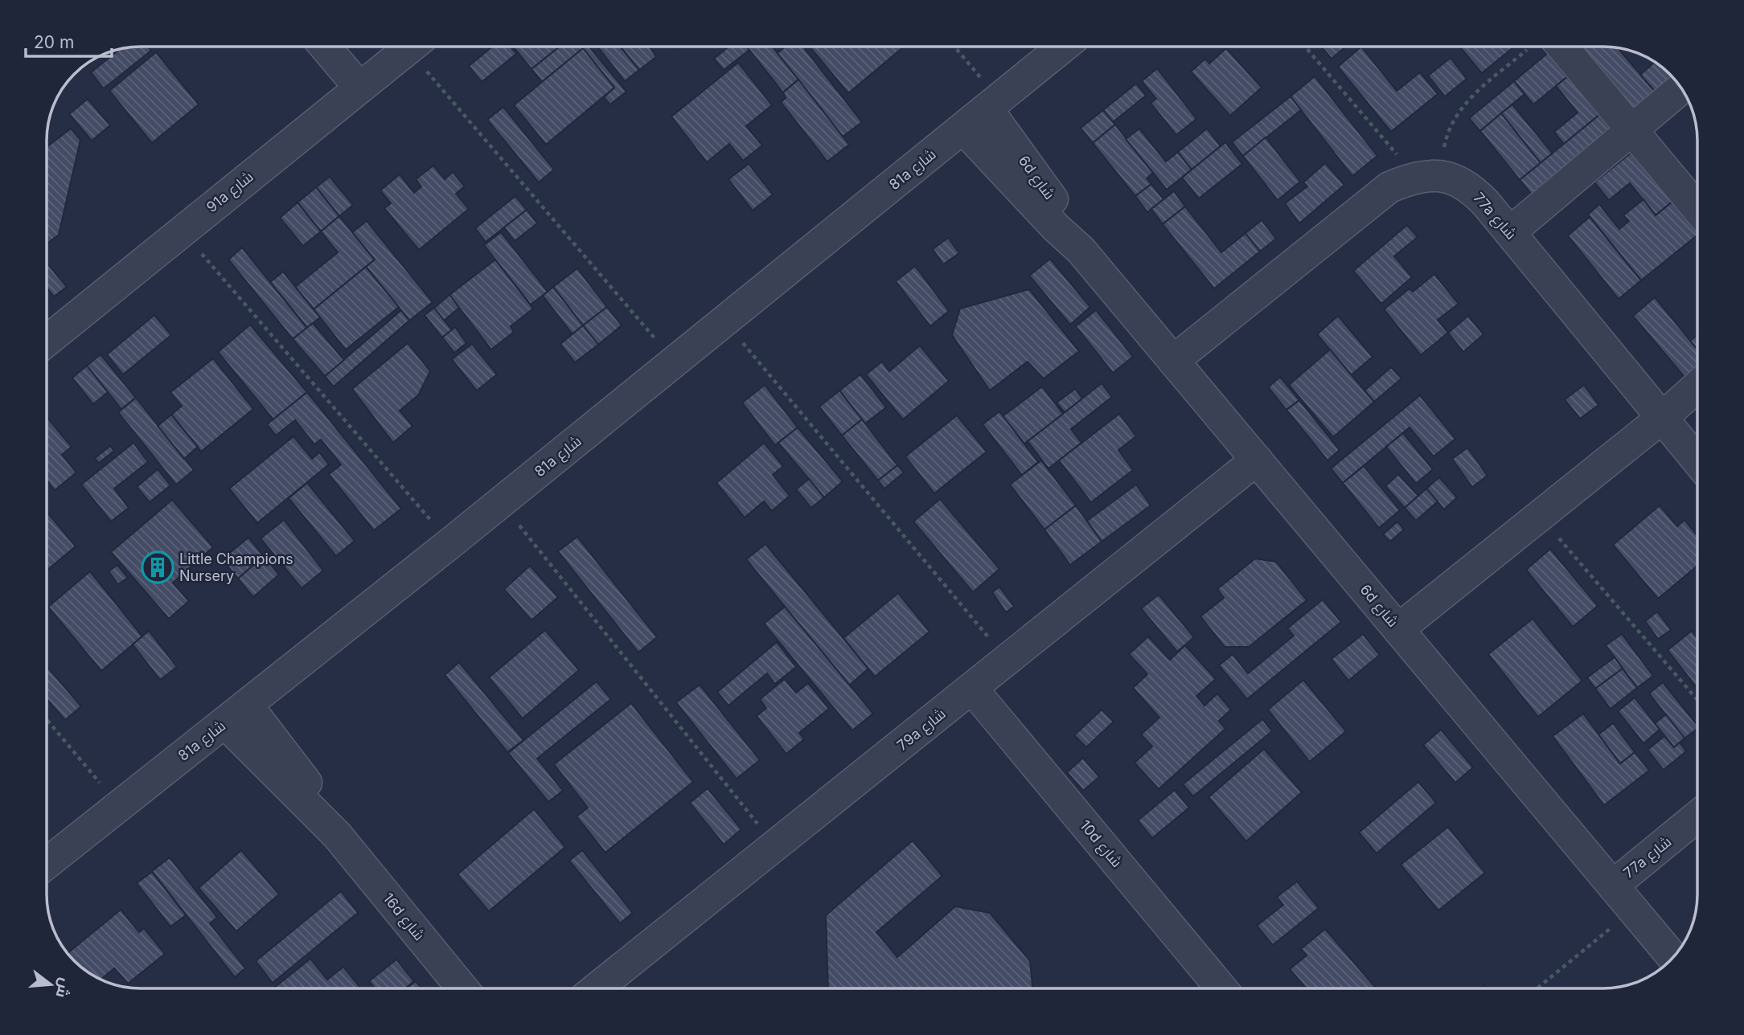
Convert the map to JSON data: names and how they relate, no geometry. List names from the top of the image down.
{
  "streets": {
    "street": [
      "81a شارع",
      "6d شارع",
      "91a شارع",
      "77a شارع",
      "79a شارع",
      "10d شارع",
      "16d شارع"
    ]
  },
  "crossings": [
    ["81a شارع", "6d شارع"],
    ["81a شارع", "16d شارع"],
    ["6d شارع", "77a شارع"],
    ["6d شارع", "79a شارع"],
    ["79a شارع", "10d شارع"]
  ],
  "places": {
    "building": ["Little Champions Nursery"]
  },
  "scale_bar": "20 m",
  "north": "right"
}
